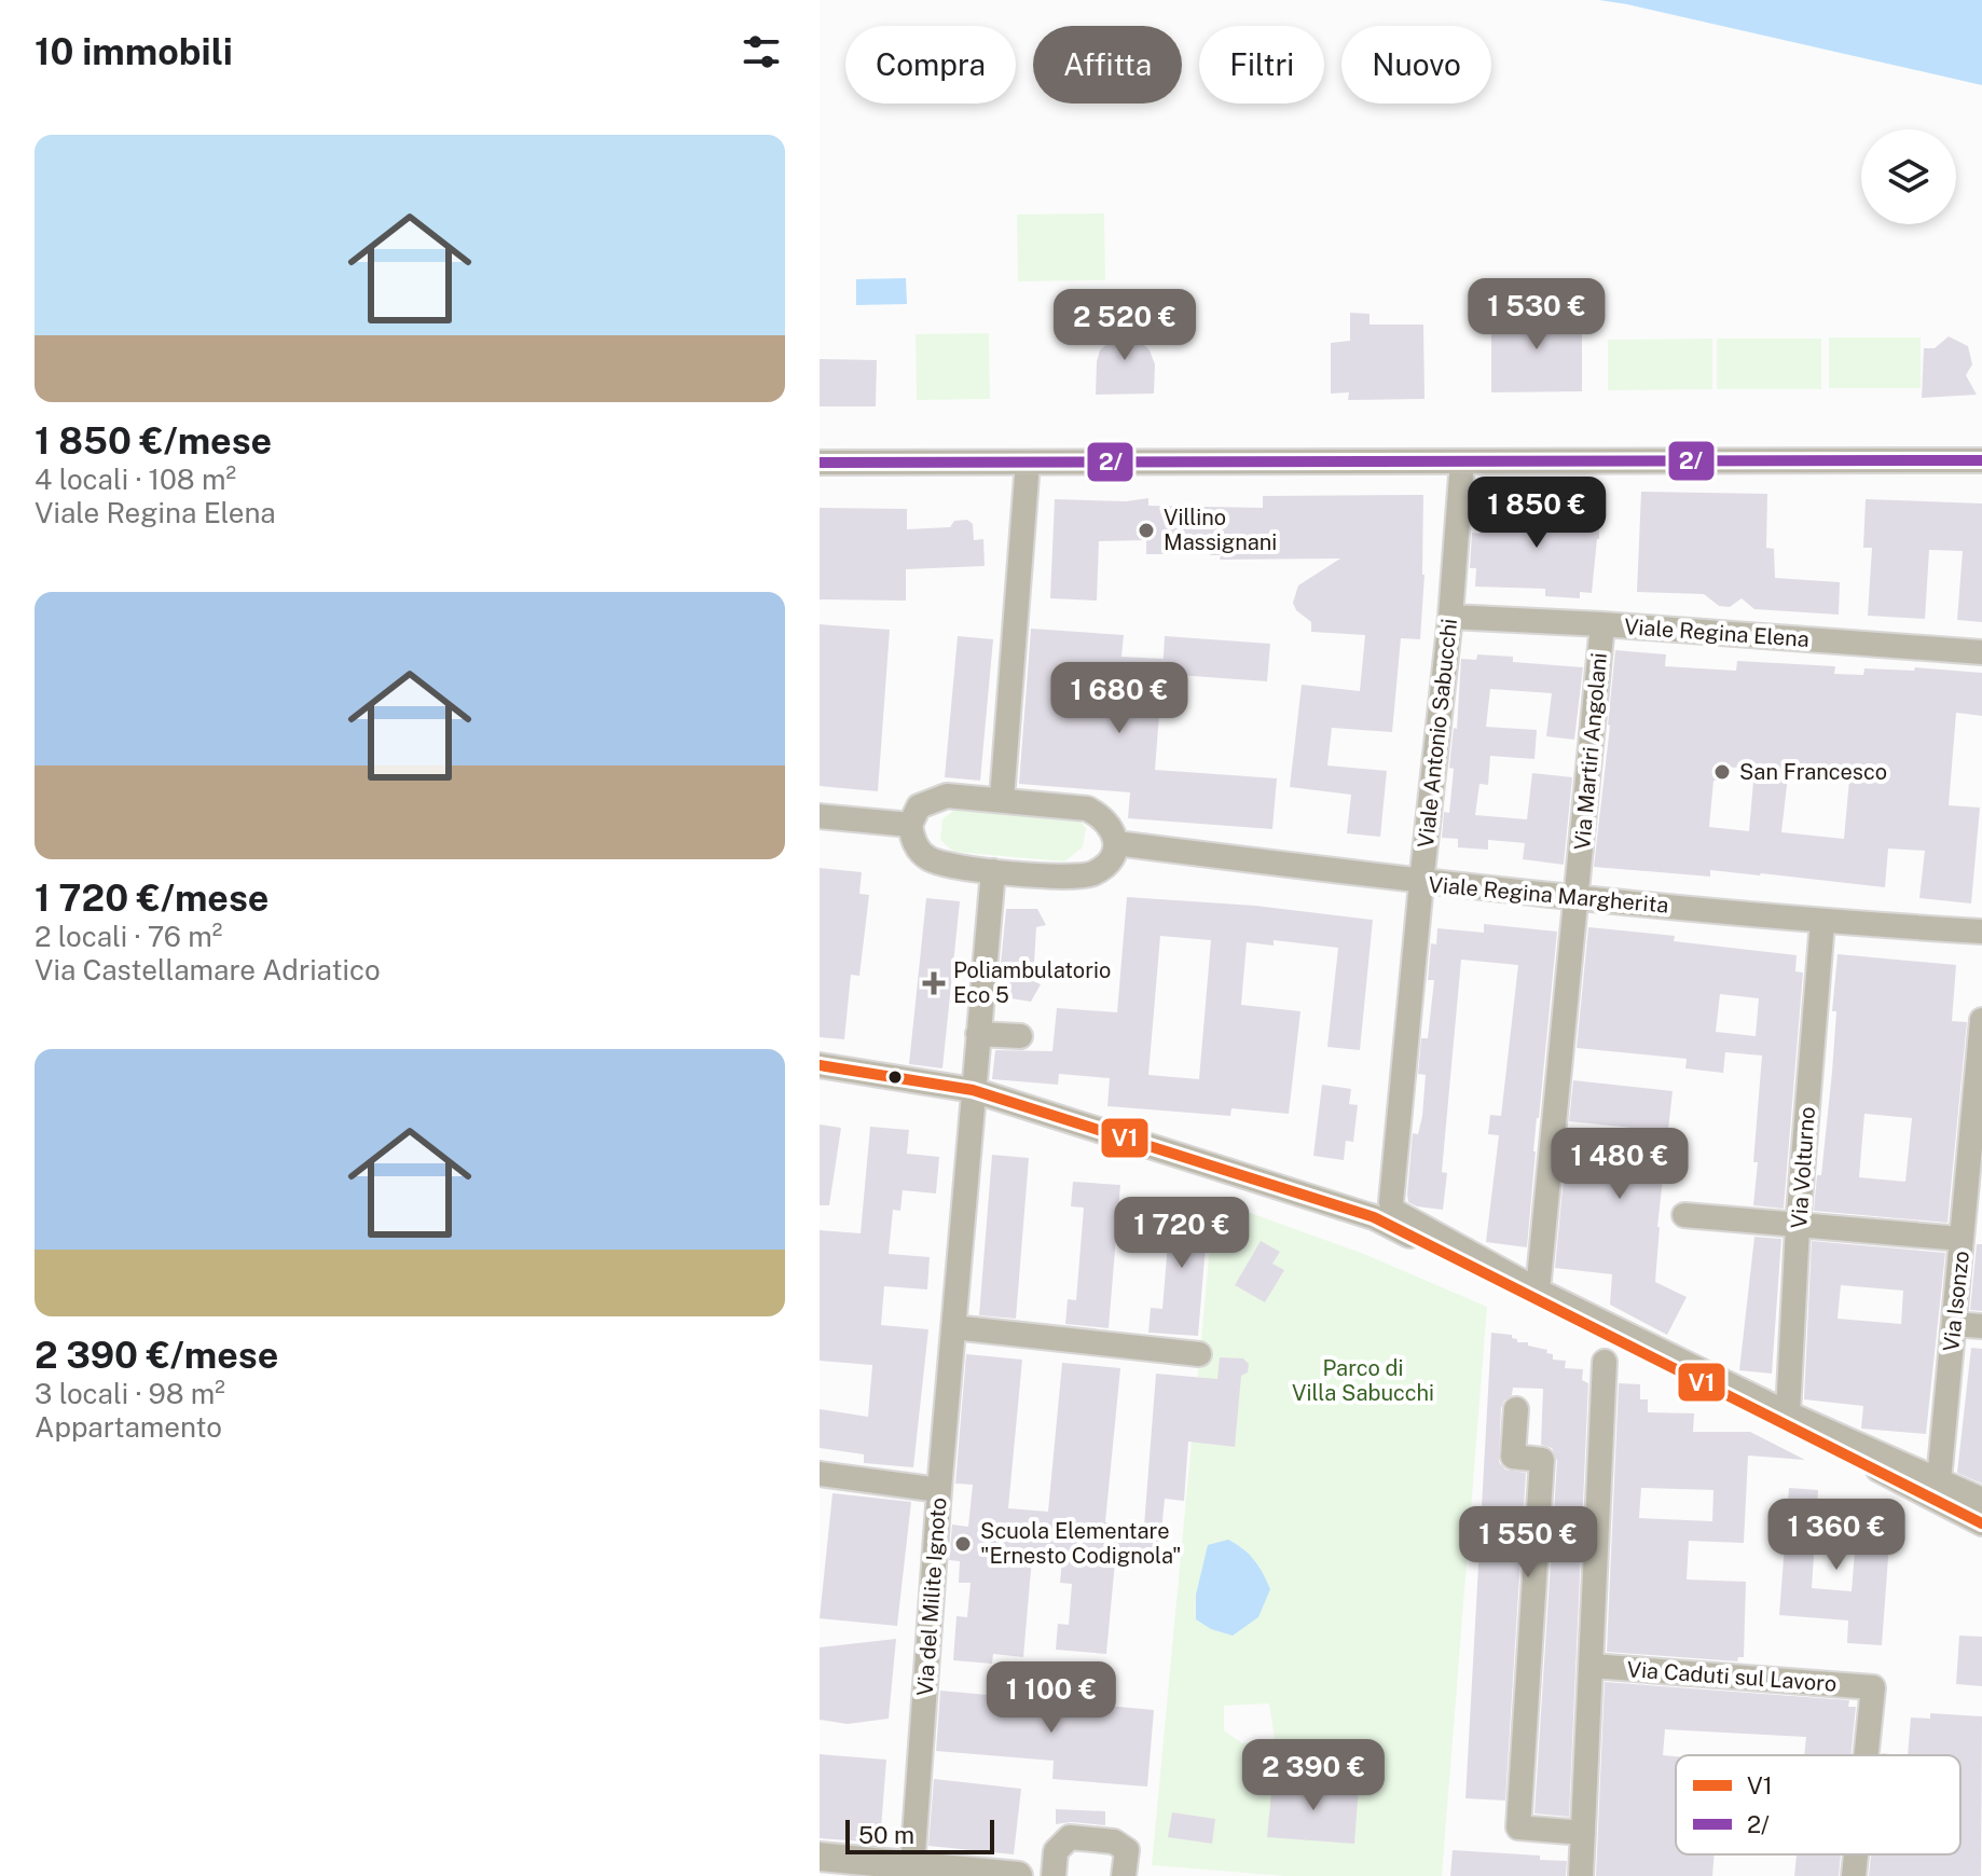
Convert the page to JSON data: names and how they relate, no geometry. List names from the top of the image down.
{
  "streets": {
    "street": [
      "Viale Regina Elena",
      "Viale Antonio Sabucchi",
      "Via Martiri Angolani",
      "Viale Regina Margherita",
      "Via Volturno",
      "Via Isonzo",
      "Via del Milite Ignoto",
      "Via Caduti sul Lavoro"
    ]
  },
  "crossings": [
    ["Viale Regina Elena", "Viale Antonio Sabucchi"],
    ["Viale Regina Elena", "Via Martiri Angolani"],
    ["Viale Antonio Sabucchi", "Via Martiri Angolani"],
    ["Viale Antonio Sabucchi", "Viale Regina Margherita"],
    ["Via Martiri Angolani", "Viale Regina Margherita"],
    ["Viale Regina Margherita", "Via Volturno"]
  ],
  "parks": ["Parco di Villa Sabucchi"],
  "places": {
    "other": ["Villino Massignani", "San Francesco", "Scuola Elementare \"Ernesto Codignola\""],
    "health": ["Poliambulatorio Eco 5"]
  },
  "lines": ["transit line 2/", "transit line V1"],
  "legend": ["V1", "2/"],
  "scale_bar": "50 m",
  "page": {
    "heading": "10 immobili",
    "chip": [
      "Compra",
      "Affitta",
      "Filtri",
      "Nuovo"
    ],
    "list": [
      {
        "name": "1 850 €/mese",
        "note": "4 locali · 108 m² · Viale Regina Elena"
      },
      {
        "name": "1 720 €/mese",
        "note": "2 locali · 76 m² · Via Castellamare Adriatico"
      },
      {
        "name": "2 390 €/mese",
        "note": "3 locali · 98 m² · Appartamento"
      }
    ],
    "price": [
      "1 530 €",
      "2 520 €",
      "1 850 €",
      "1 680 €",
      "1 480 €",
      "1 720 €",
      "1 360 €",
      "1 550 €",
      "1 100 €",
      "2 390 €"
    ],
    "scale": "50 m"
  }
}
